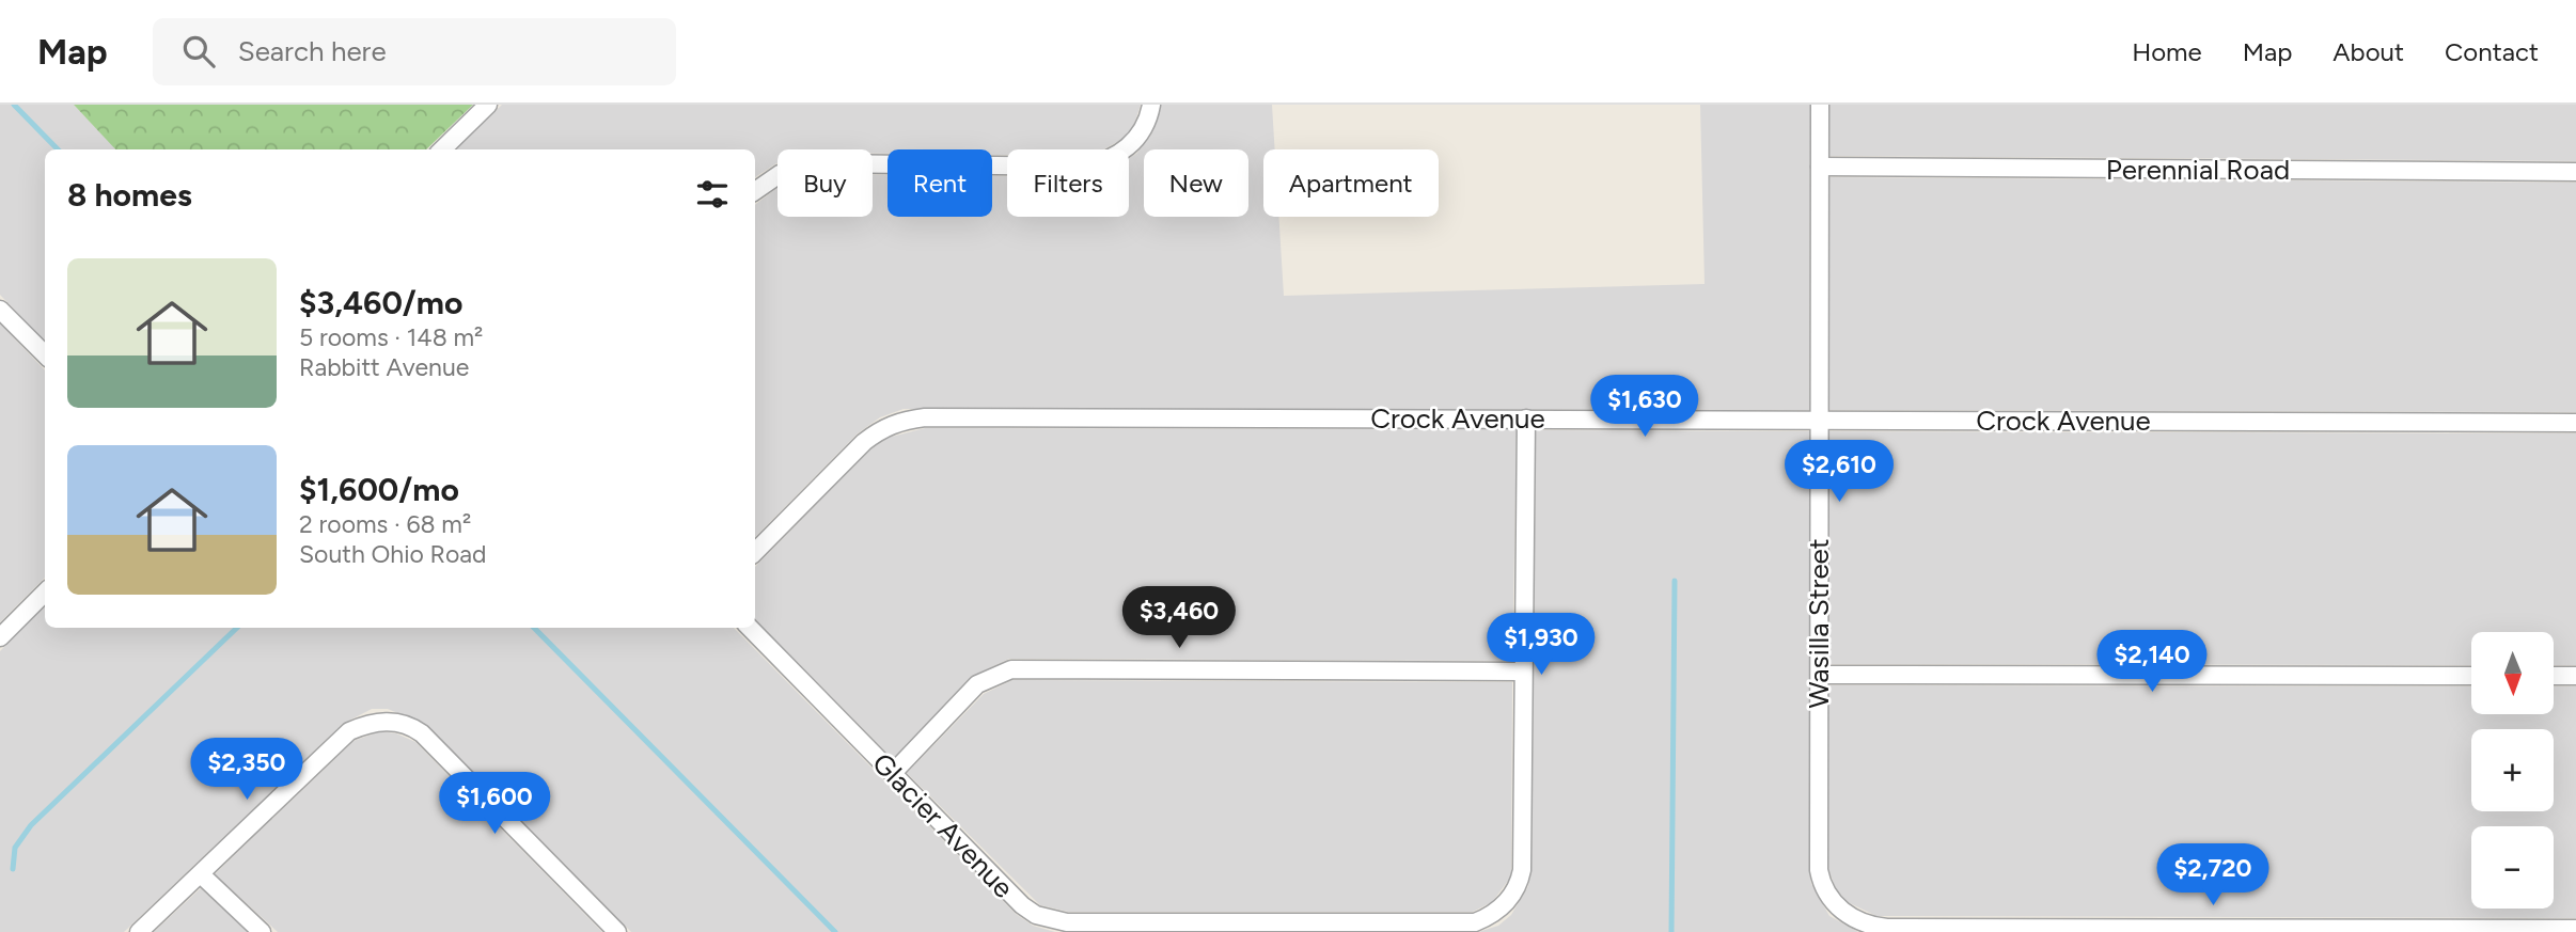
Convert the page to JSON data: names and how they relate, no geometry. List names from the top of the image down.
{
  "streets": {
    "street": [
      "Perennial Road",
      "Crock Avenue",
      "Wasilla Street",
      "Glacier Avenue"
    ]
  },
  "crossings": [
    ["Perennial Road", "Wasilla Street"],
    ["Crock Avenue", "Wasilla Street"]
  ],
  "north": "bottom",
  "page": {
    "header": "Map",
    "search": "Search here",
    "nav": [
      "Home",
      "Map",
      "About",
      "Contact"
    ],
    "chip": [
      "Buy",
      "Rent",
      "Filters",
      "New",
      "Apartment"
    ],
    "heading": "8 homes",
    "list": [
      {
        "name": "$3,460/mo",
        "note": "5 rooms · 148 m² · Rabbitt Avenue"
      },
      {
        "name": "$1,600/mo",
        "note": "2 rooms · 68 m² · South Ohio Road"
      }
    ],
    "price": [
      "$1,630",
      "$2,610",
      "$3,460",
      "$1,930",
      "$2,140",
      "$2,350",
      "$1,600",
      "$2,720"
    ],
    "map_buttons": ["+", "−"]
  }
}
